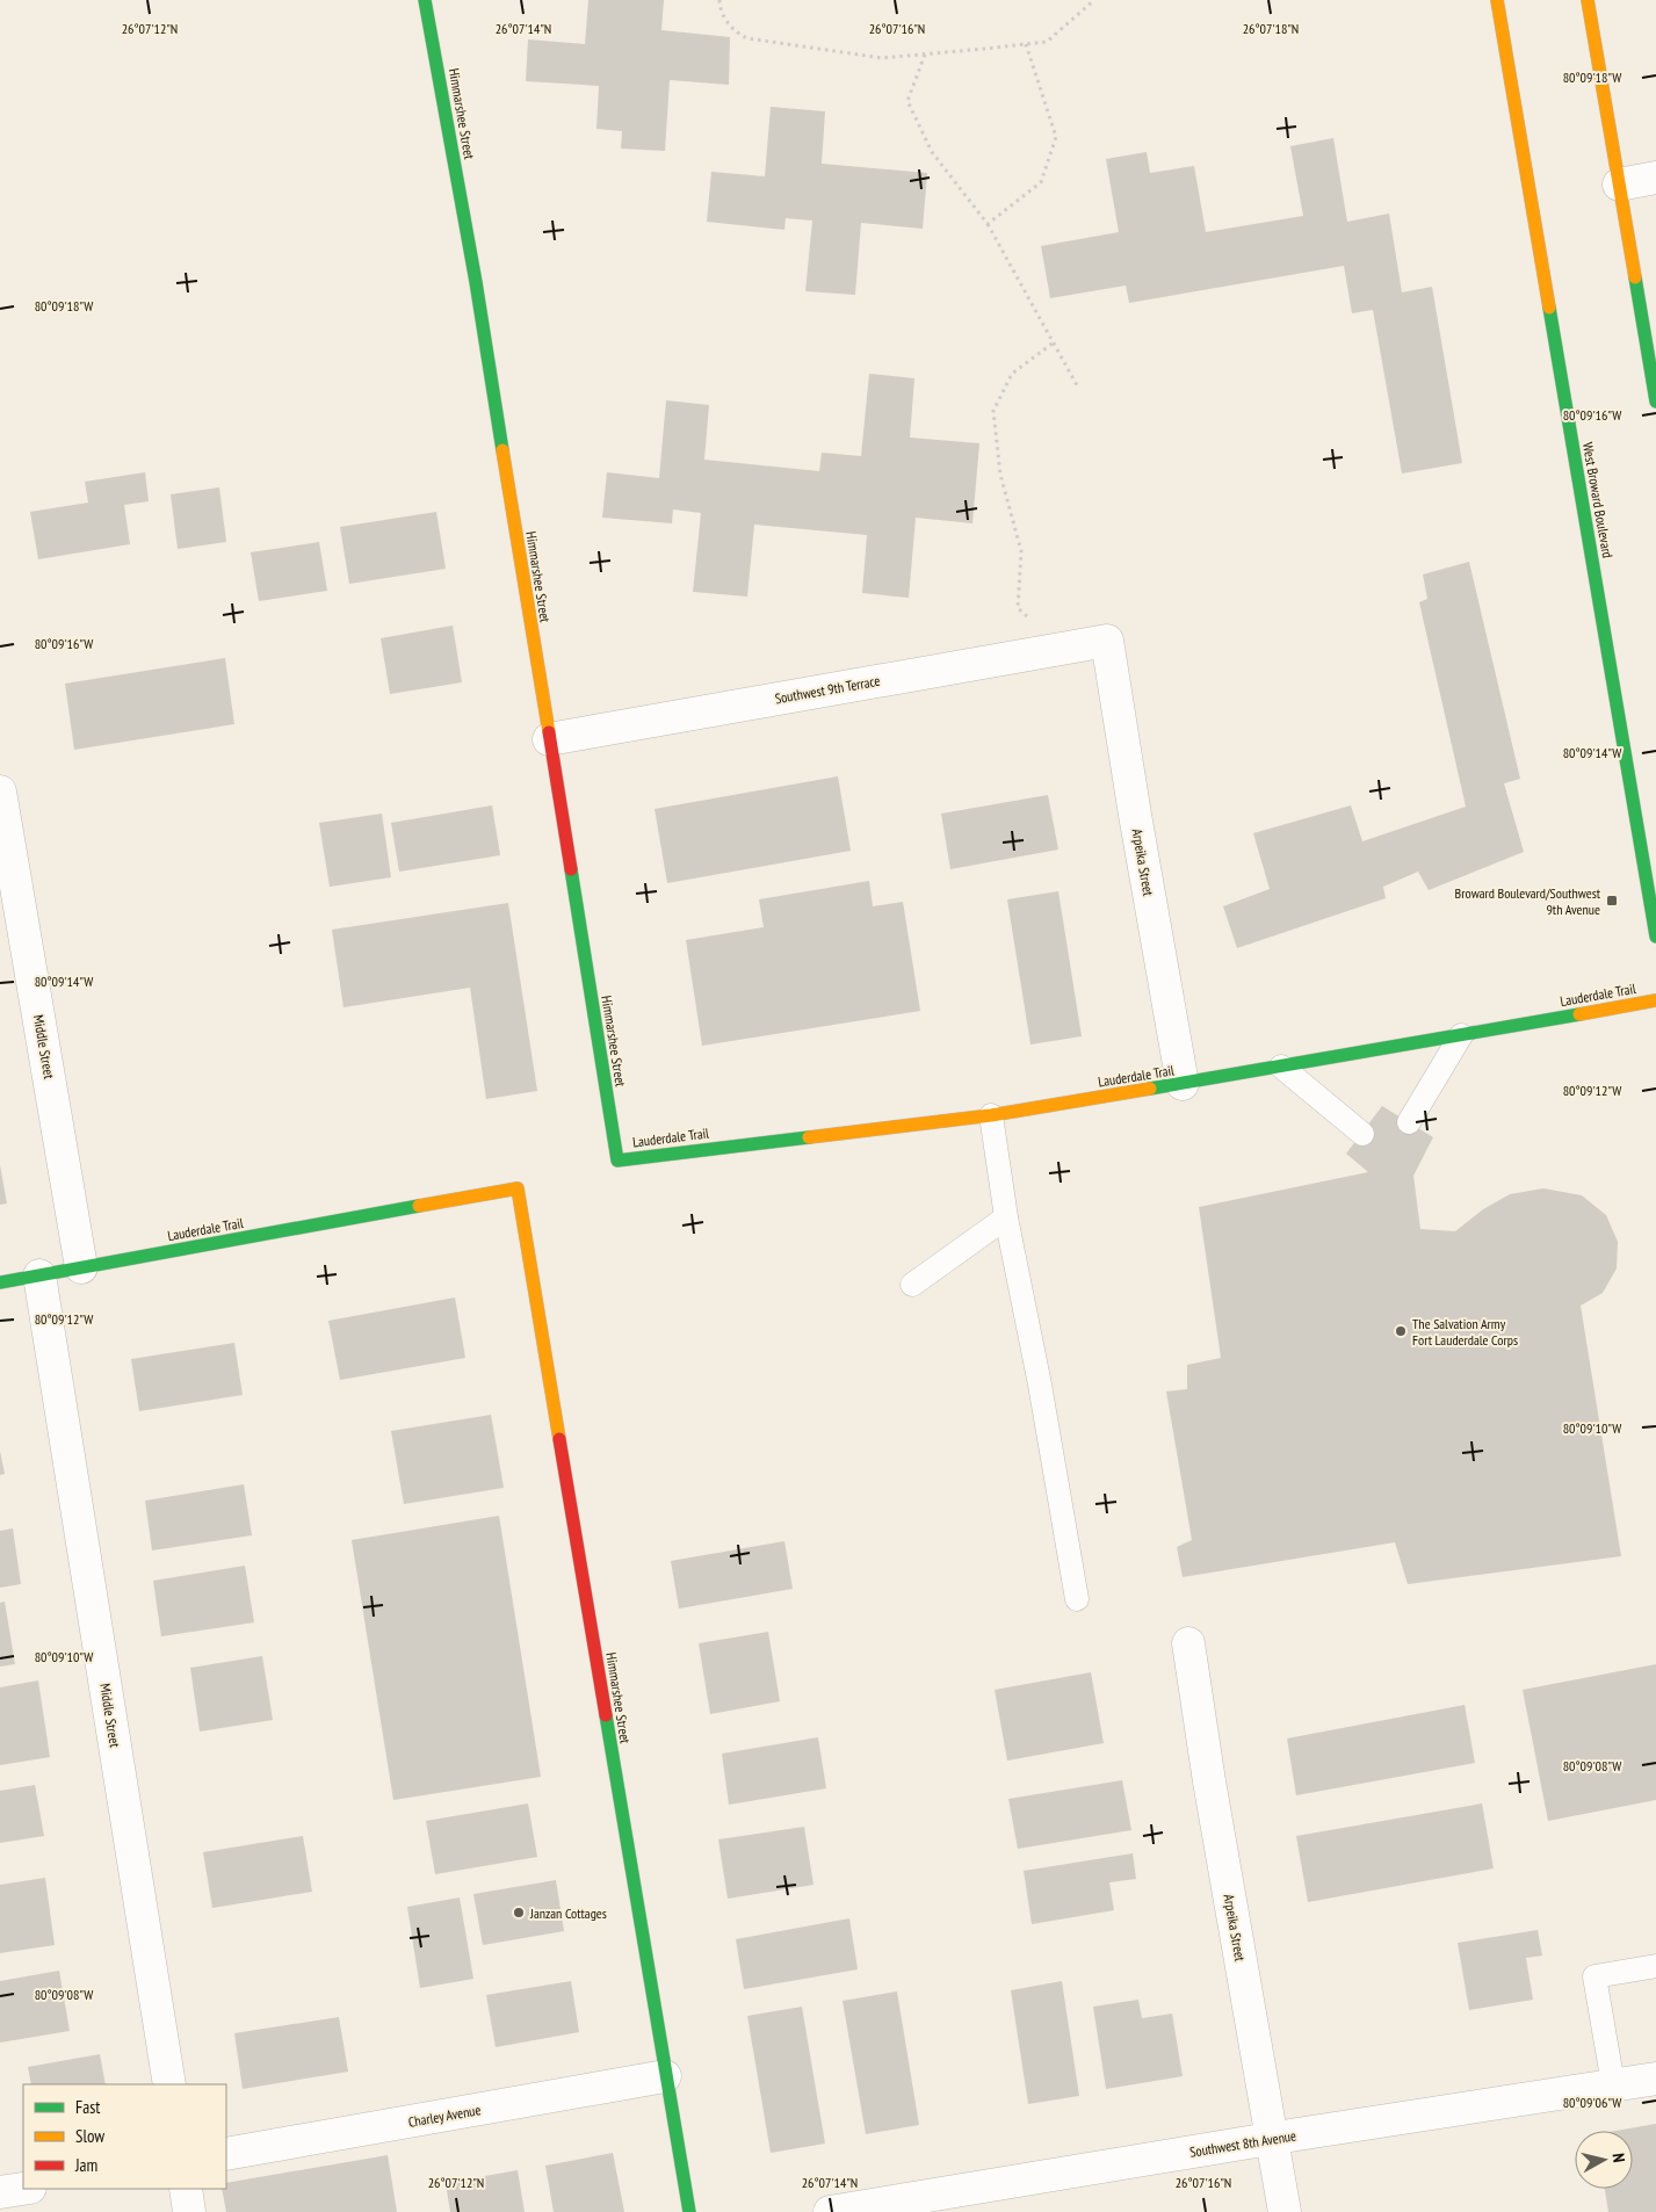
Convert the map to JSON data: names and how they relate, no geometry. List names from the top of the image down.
{
  "streets": {
    "street": [
      "Himmarshee Street",
      "West Broward Boulevard",
      "Southwest 9th Terrace",
      "Arpeika Street",
      "Lauderdale Trail",
      "Middle Street",
      "Charley Avenue",
      "Southwest 8th Avenue"
    ]
  },
  "crossings": [
    ["Himmarshee Street", "Southwest 9th Terrace"],
    ["Himmarshee Street", "Lauderdale Trail"],
    ["Himmarshee Street", "Charley Avenue"],
    ["Southwest 9th Terrace", "Arpeika Street"],
    ["Arpeika Street", "Lauderdale Trail"],
    ["Arpeika Street", "Southwest 8th Avenue"],
    ["Lauderdale Trail", "Middle Street"]
  ],
  "places": {
    "transit": ["Broward Boulevard/Southwest 9th Avenue"],
    "other": ["The Salvation Army Fort Lauderdale Corps", "Janzan Cottages"]
  },
  "legend": ["Fast", "Slow", "Jam"],
  "north": "right",
  "coordinates": [
    "26°07'12\"N",
    "26°07'14\"N",
    "26°07'16\"N",
    "26°07'18\"N",
    "80°09'18\"W",
    "80°09'16\"W",
    "80°09'14\"W",
    "80°09'12\"W",
    "80°09'10\"W",
    "80°09'08\"W",
    "80°09'06\"W"
  ]
}
